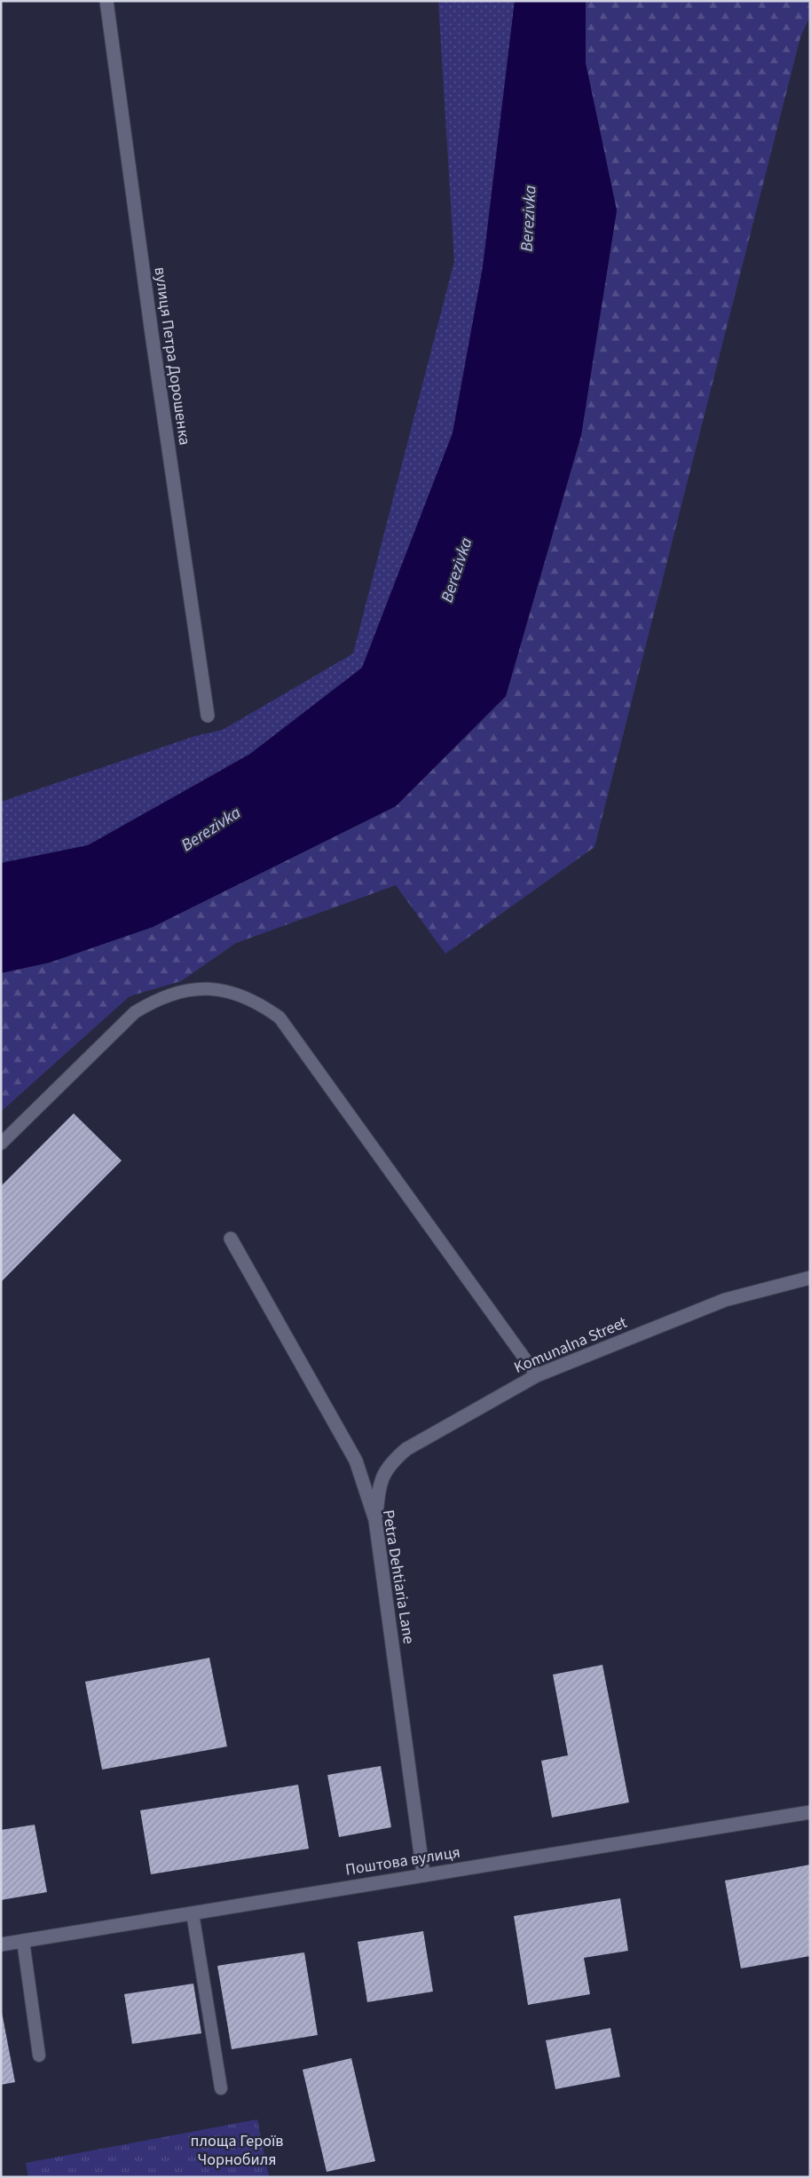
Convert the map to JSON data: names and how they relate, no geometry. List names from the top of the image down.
{
  "streets": {
    "street": [
      "вулиця Петра Дорошенка",
      "Komunalna Street",
      "Petra Dehtiaria Lane",
      "Поштова вулиця"
    ]
  },
  "crossings": [
    ["Komunalna Street", "Petra Dehtiaria Lane"],
    ["Petra Dehtiaria Lane", "Поштова вулиця"]
  ],
  "water": ["Berezivka"],
  "parks": ["площа Героїв Чорнобиля"]
}
